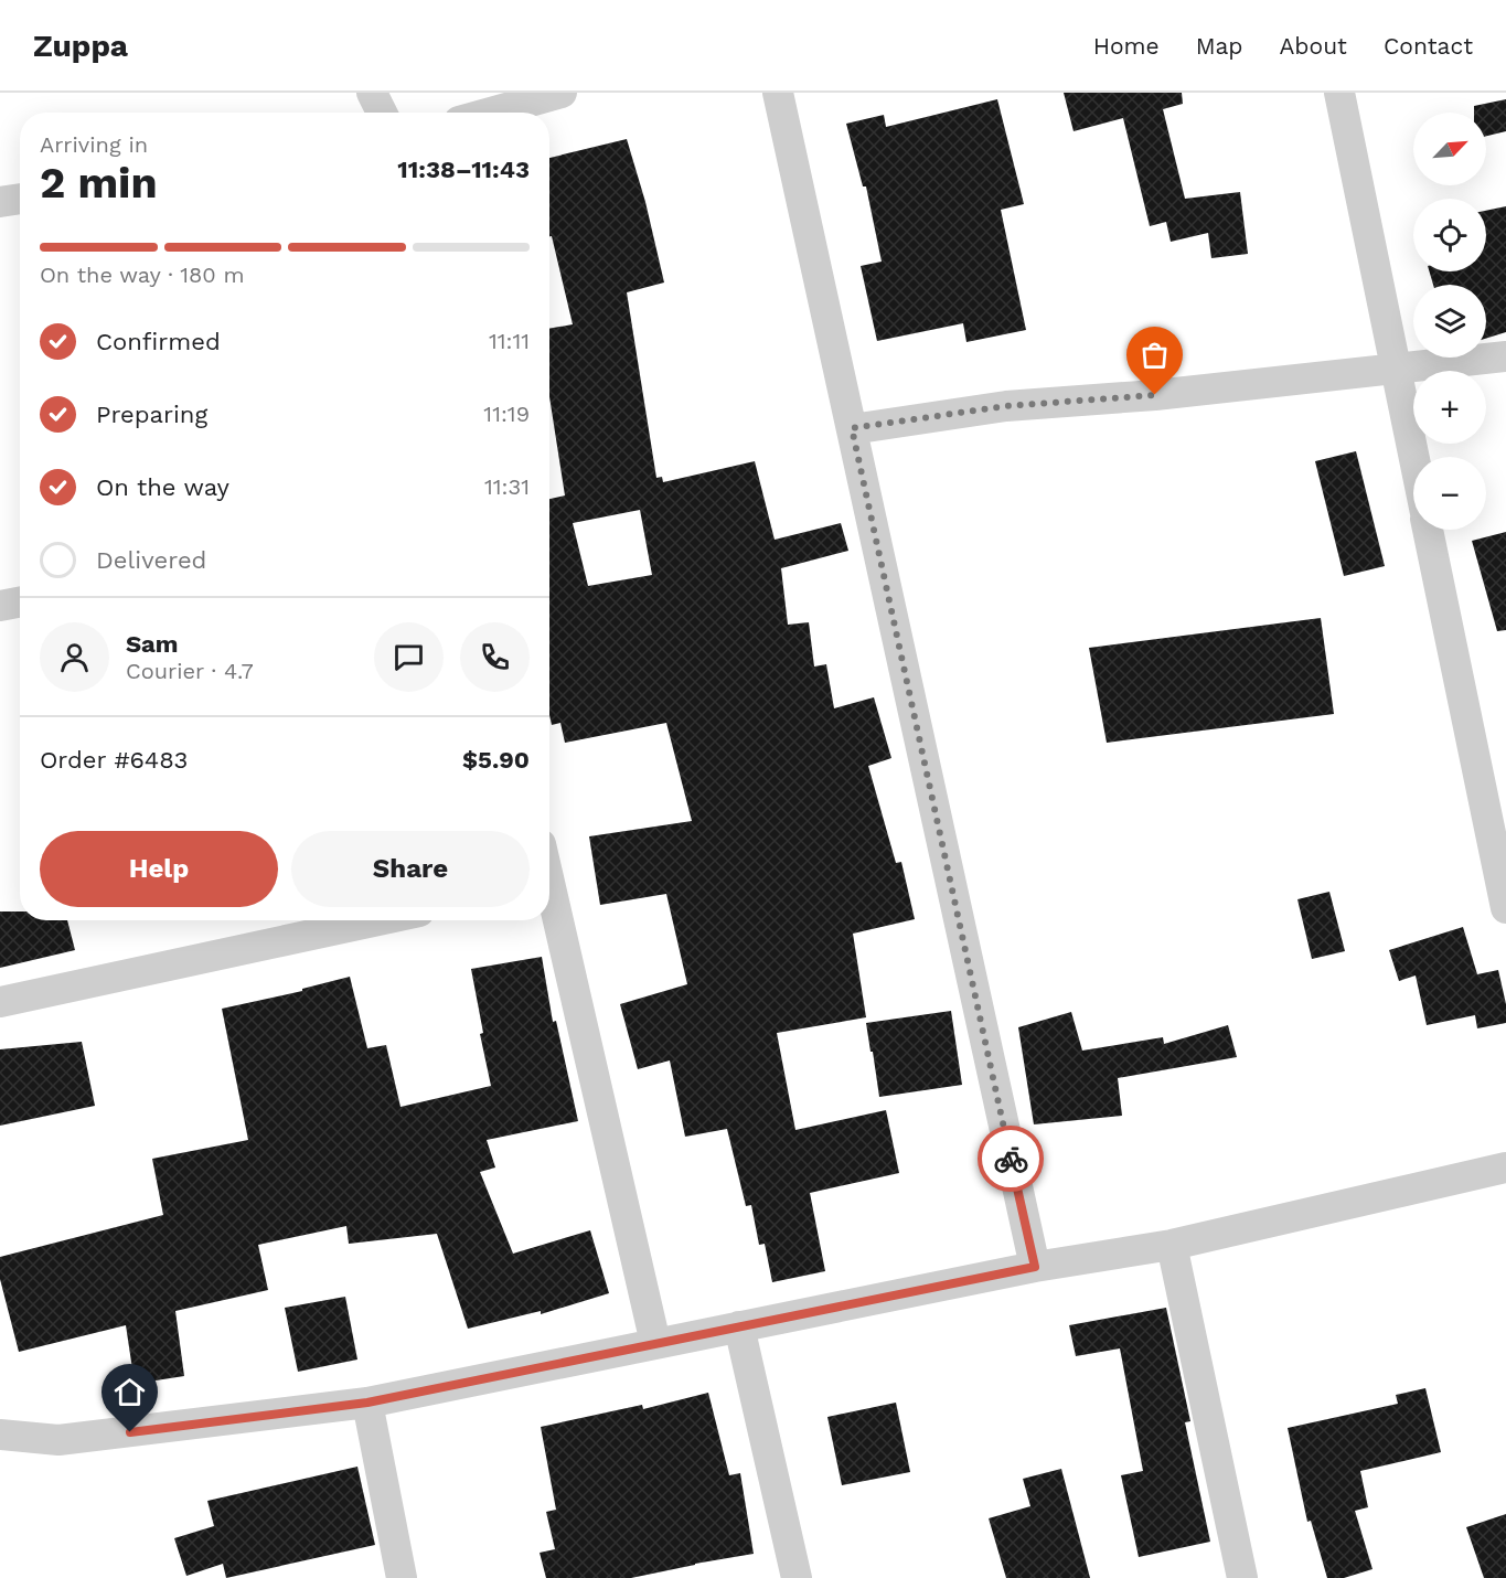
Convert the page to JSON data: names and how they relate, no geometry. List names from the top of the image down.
{
  "north": "top right",
  "page": {
    "header": "Zuppa",
    "nav": [
      "Home",
      "Map",
      "About",
      "Contact"
    ],
    "map_buttons": ["+", "−"],
    "heading": ["2 min", "Arriving in", "11:38–11:43"],
    "panel": [
      "Sam",
      "Courier · 4.7",
      "Order #6483",
      "$5.90"
    ],
    "bar": "On the way · 180 m",
    "list": [
      ["Confirmed", "11:11"],
      ["Preparing", "11:19"],
      ["On the way", "11:31"],
      "Delivered"
    ],
    "buttons": ["Help", "Share"]
  }
}
